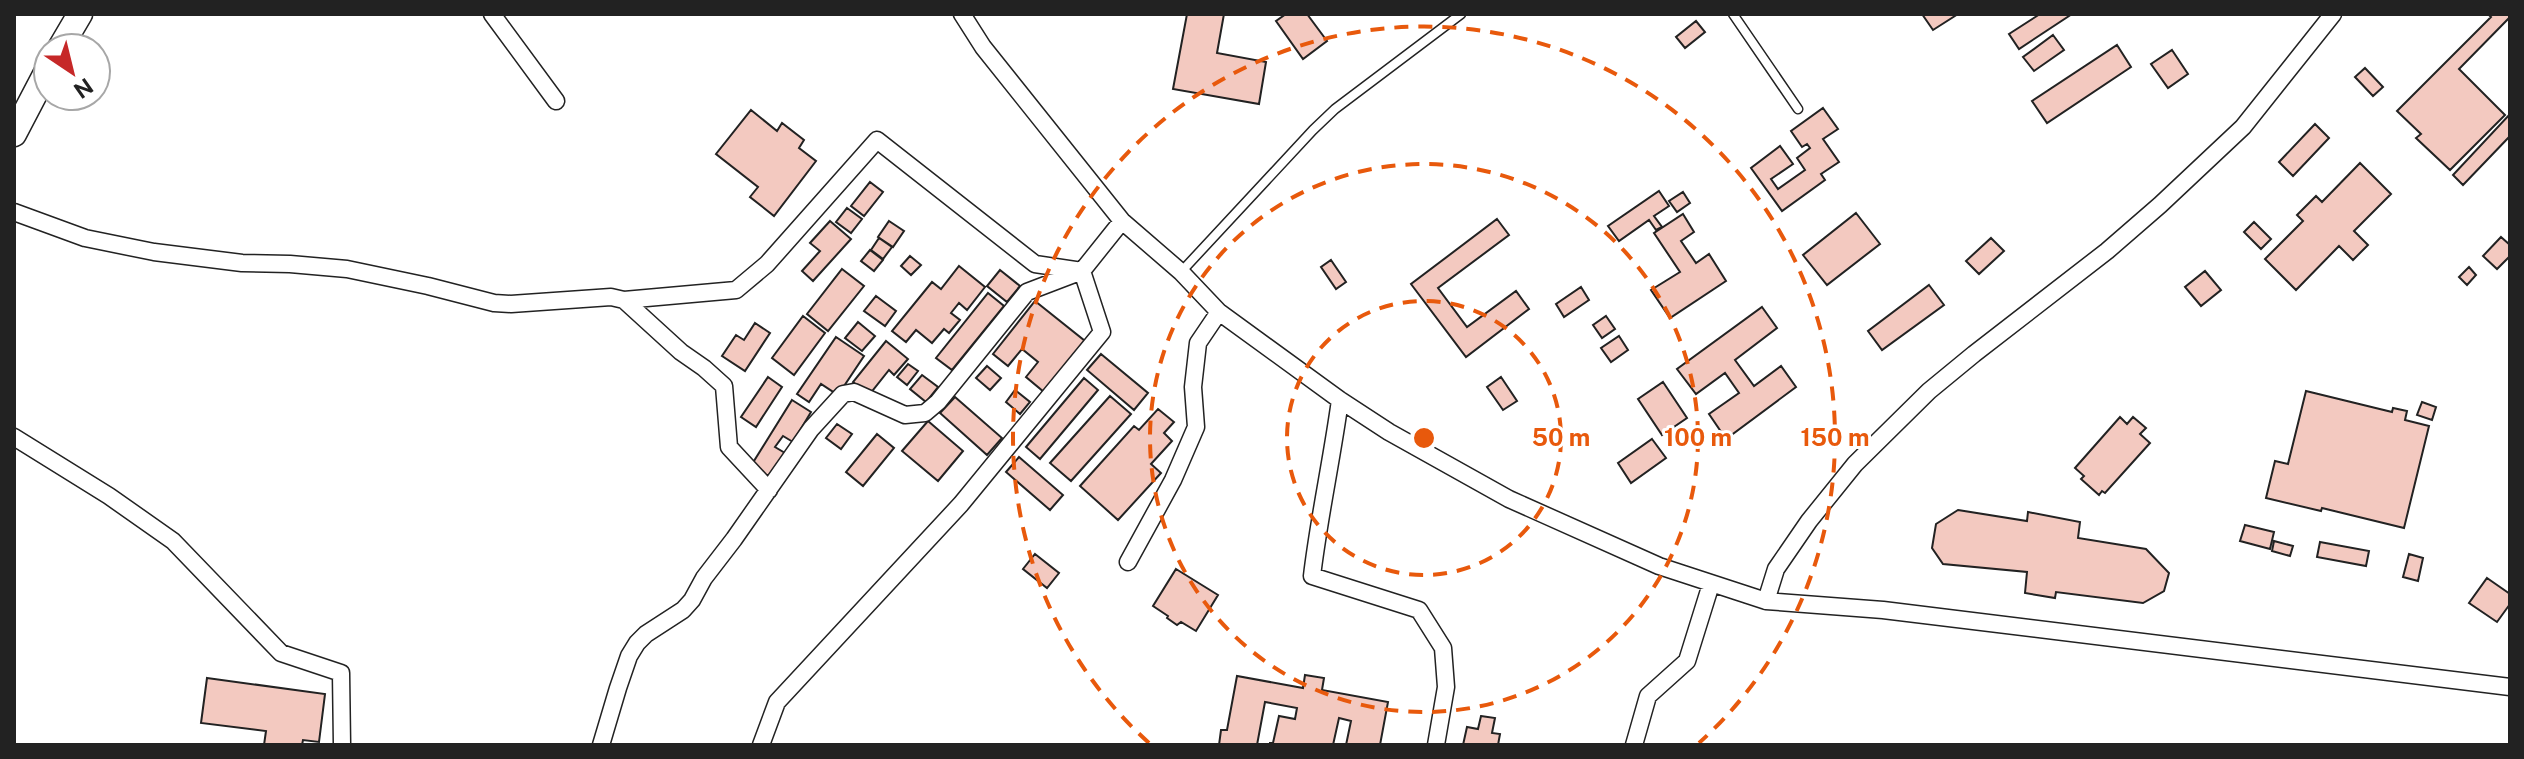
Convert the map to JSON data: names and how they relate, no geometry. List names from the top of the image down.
{
  "north": "bottom right",
  "rings": ["50 m", "100 m", "150 m"]
}
